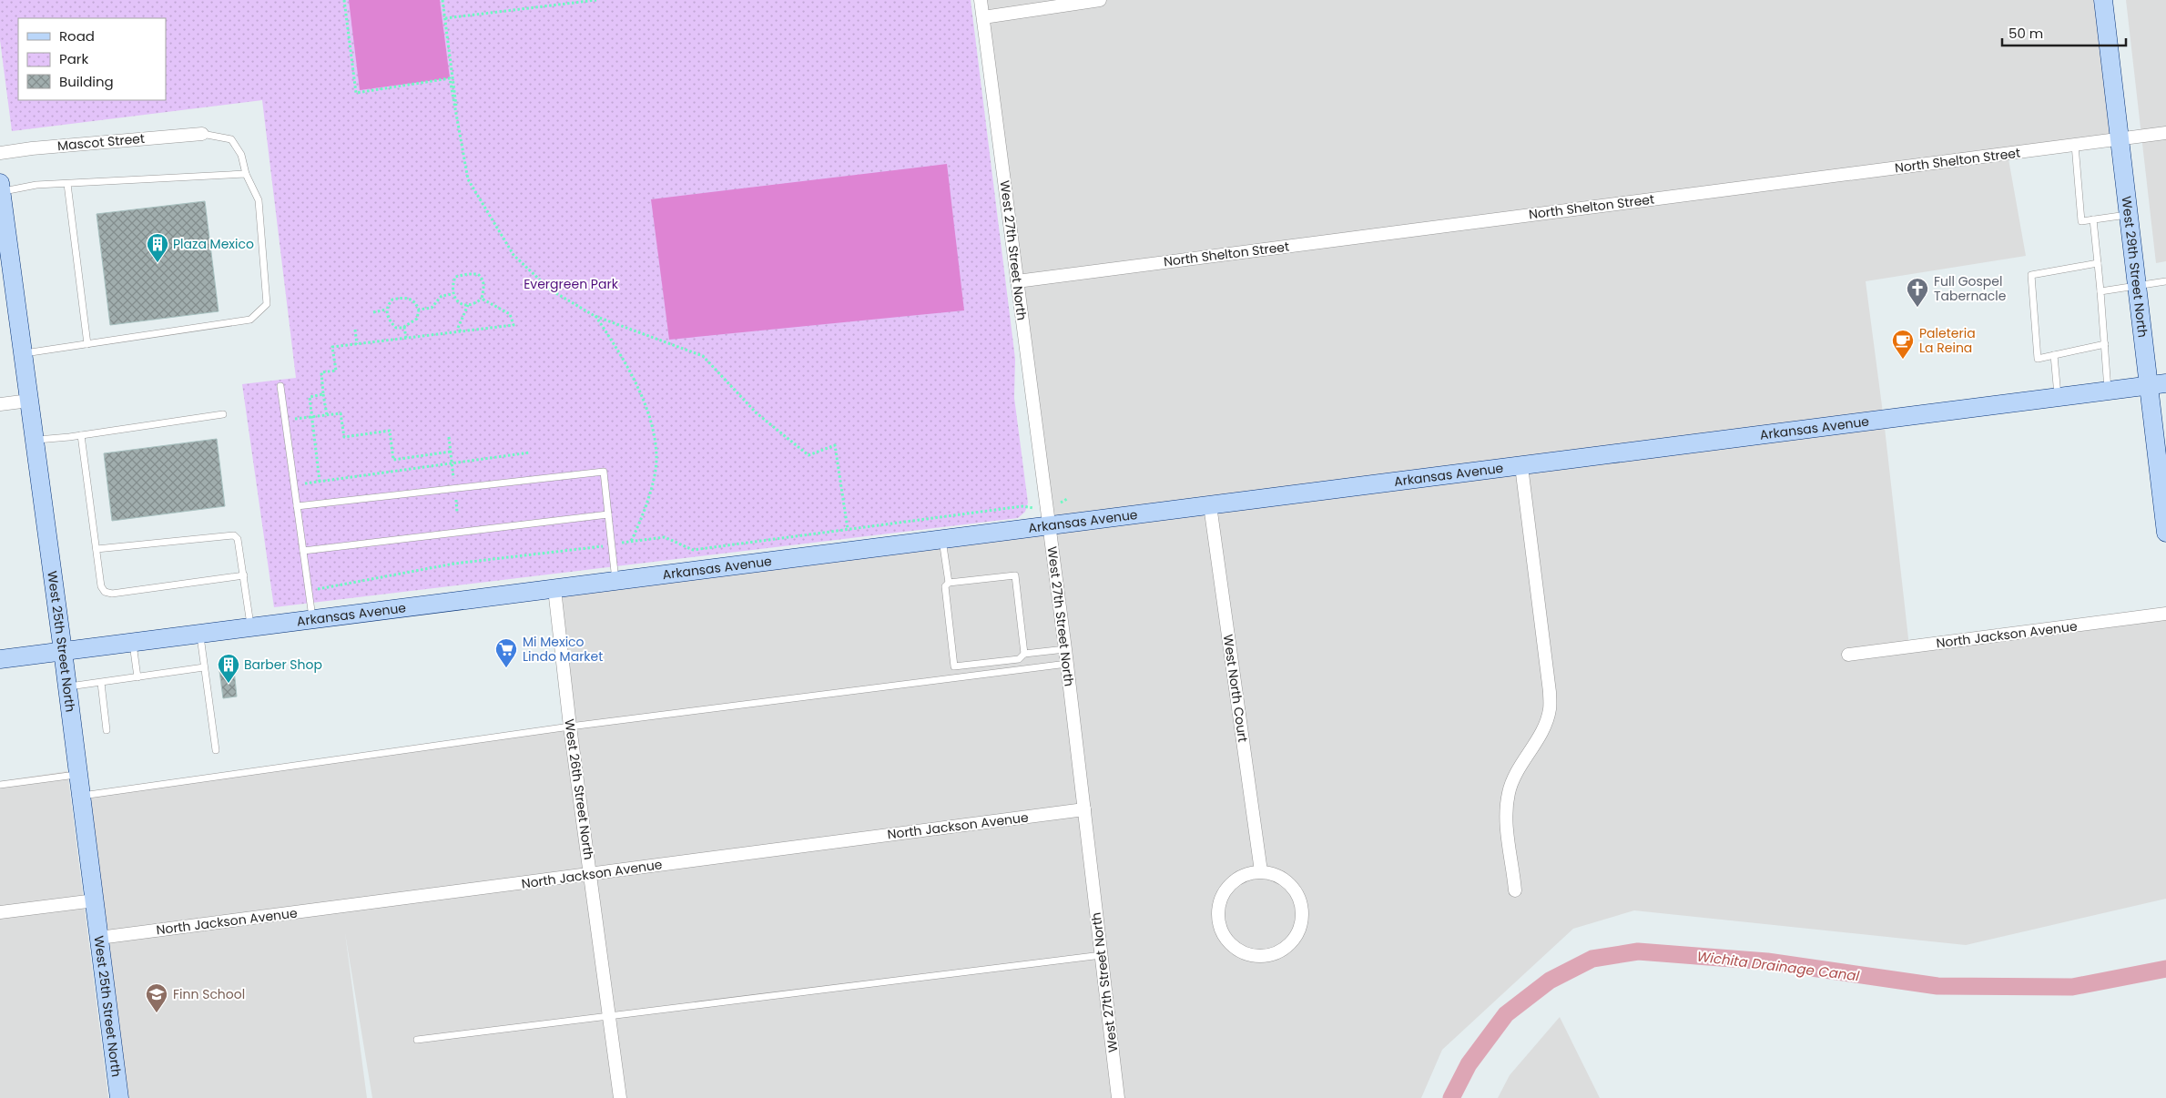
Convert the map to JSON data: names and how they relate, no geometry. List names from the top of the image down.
{
  "streets": {
    "street": [
      "Mascot Street",
      "North Shelton Street",
      "West 27th Street North",
      "West 29th Street North",
      "Arkansas Avenue",
      "North Jackson Avenue",
      "West 25th Street North",
      "West North Court",
      "West 26th Street North"
    ]
  },
  "crossings": [
    ["North Shelton Street", "West 27th Street North"],
    ["North Shelton Street", "West 29th Street North"],
    ["West 27th Street North", "Arkansas Avenue"],
    ["West 27th Street North", "North Jackson Avenue"],
    ["West 29th Street North", "Arkansas Avenue"],
    ["Arkansas Avenue", "West 25th Street North"],
    ["Arkansas Avenue", "West North Court"],
    ["Arkansas Avenue", "West 26th Street North"],
    ["North Jackson Avenue", "West 25th Street North"],
    ["North Jackson Avenue", "West 26th Street North"]
  ],
  "water": ["Wichita Drainage Canal"],
  "parks": ["Evergreen Park"],
  "places": {
    "building": ["Plaza Mexico", "Barber Shop"],
    "church": ["Full Gospel Tabernacle"],
    "cafe": ["Paleteria La Reina"],
    "supermarket": ["Mi Mexico Lindo Market"],
    "school or university": ["Finn School"]
  },
  "legend": ["Road", "Park", "Building"],
  "scale_bar": "50 m"
}
